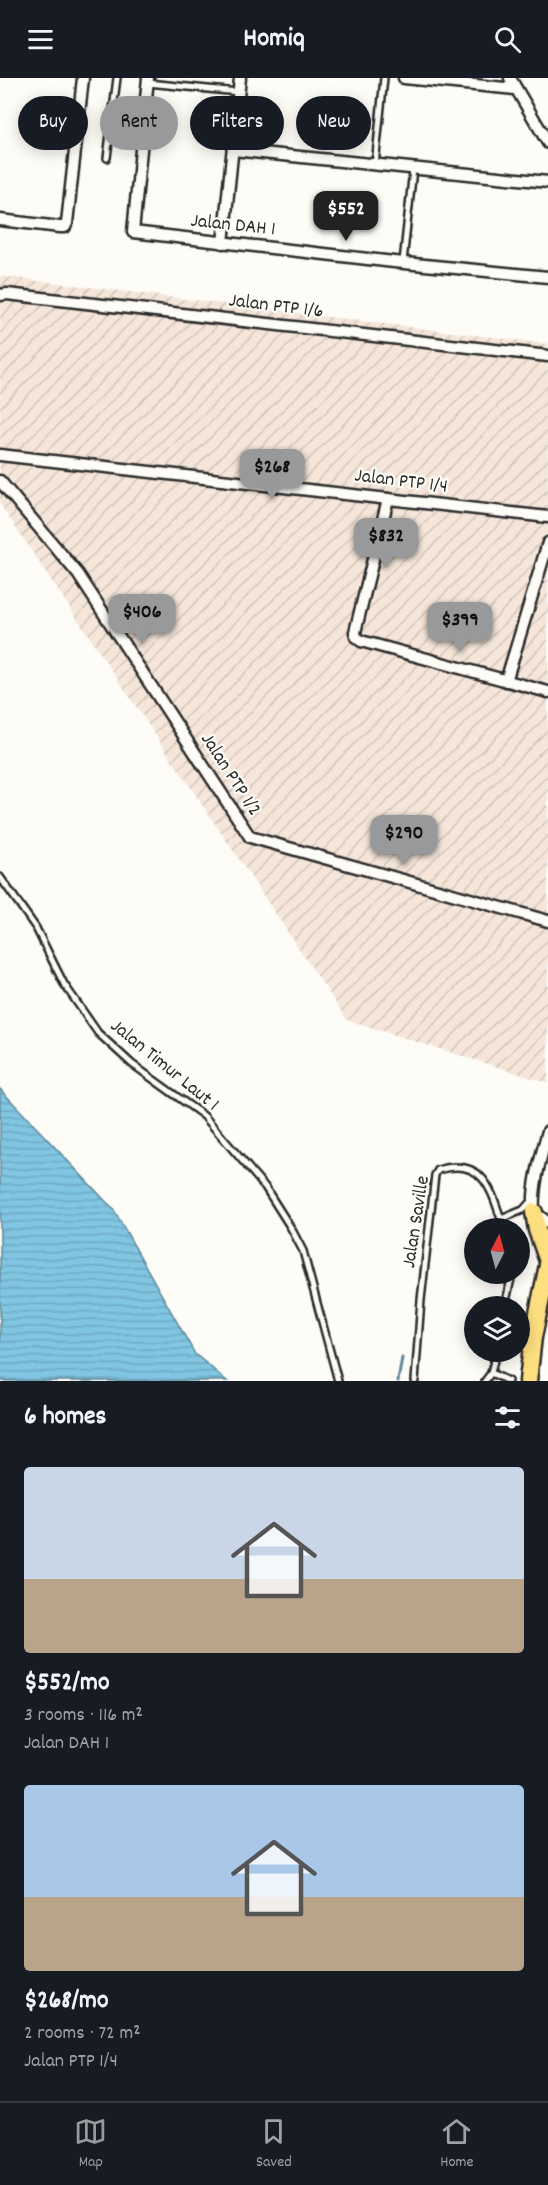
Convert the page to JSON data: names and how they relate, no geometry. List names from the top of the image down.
{
  "streets": {
    "street": [
      "Jalan DAH 1",
      "Jalan PTP 1/6",
      "Jalan PTP 1/4",
      "Jalan PTP 1/2"
    ],
    "lane": ["Jalan Timur Laut 1", "Jalan Saville"]
  },
  "north": "top",
  "page": {
    "header": "Homiq",
    "chip": [
      "Buy",
      "Rent",
      "Filters",
      "New"
    ],
    "price": [
      "$552",
      "$268",
      "$832",
      "$406",
      "$399",
      "$290"
    ],
    "heading": "6 homes",
    "list": [
      {
        "name": "$552/mo",
        "note": "3 rooms · 116 m² · Jalan DAH 1"
      },
      {
        "name": "$268/mo",
        "note": "2 rooms · 72 m² · Jalan PTP 1/4"
      }
    ],
    "tabs": ["Map", "Saved", "Home"]
  }
}
